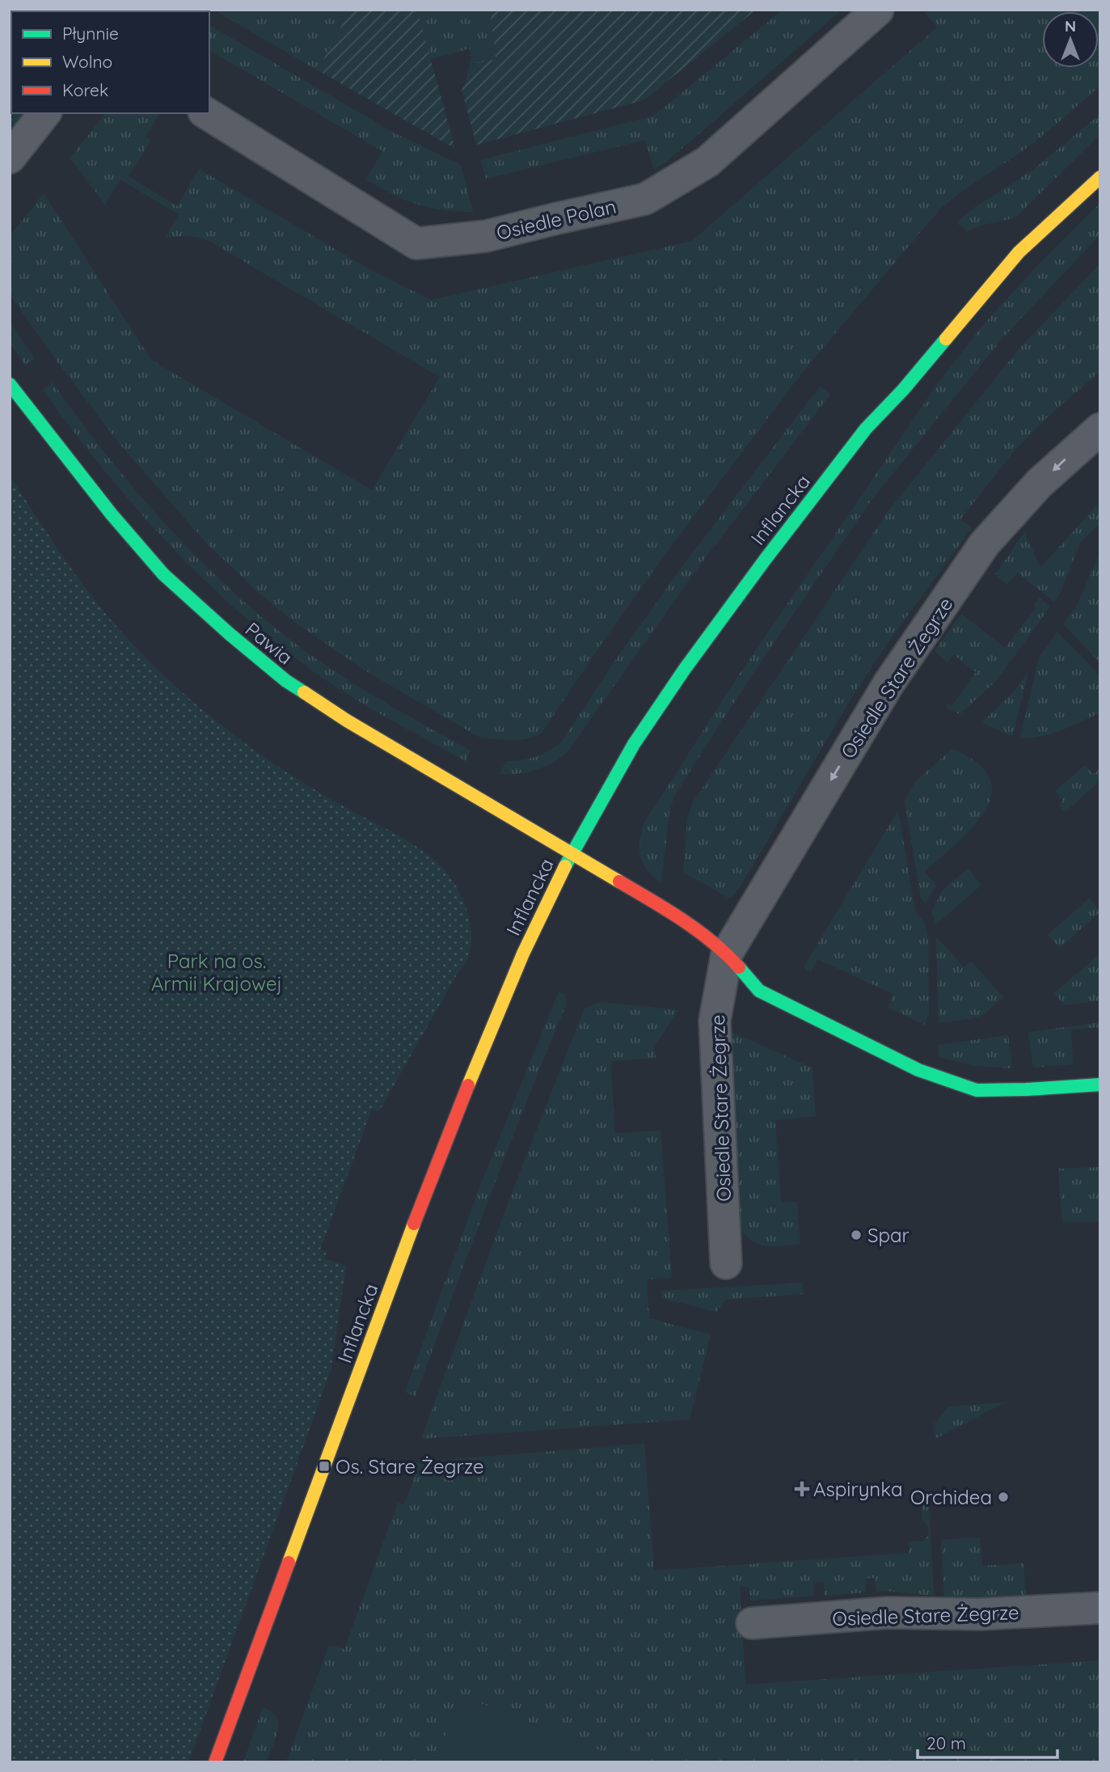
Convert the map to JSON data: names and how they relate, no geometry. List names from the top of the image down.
{
  "streets": {
    "street": [
      "Osiedle Polan",
      "Inflancka",
      "Pawia",
      "Osiedle Stare Żegrze"
    ]
  },
  "crossings": [
    ["Inflancka", "Pawia"]
  ],
  "one_way": ["Osiedle Stare Żegrze"],
  "parks": ["Park na os. Armii Krajowej"],
  "places": {
    "other": ["Spar", "Orchidea"],
    "transit": ["Os. Stare Żegrze"],
    "health": ["Aspirynka"]
  },
  "legend": ["Płynnie", "Wolno", "Korek"],
  "scale_bar": "20 m",
  "north": "top"
}
